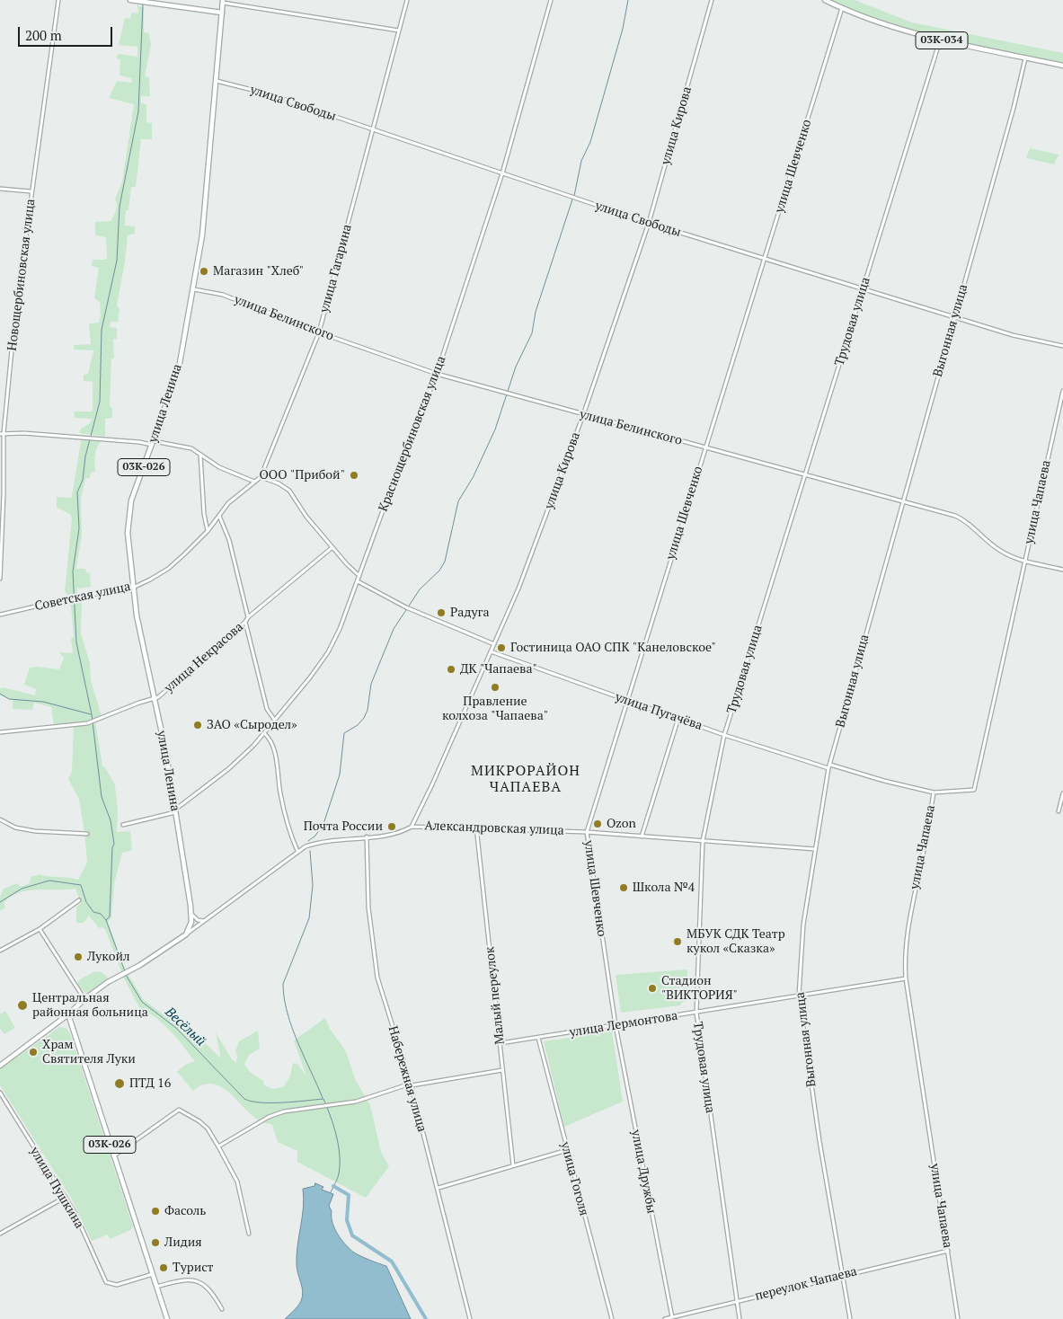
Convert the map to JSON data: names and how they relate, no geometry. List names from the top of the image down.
{
  "streets": {
    "main road": [
      "03К-034",
      "улица Ленина",
      "03К-026",
      "Александровская улица"
    ],
    "street": [
      "улица Свободы",
      "улица Кирова",
      "улица Шевченко",
      "улица Гагарина",
      "Новощербиновская улица",
      "улица Белинского",
      "Трудовая улица",
      "Выгонная улица",
      "Краснощербиновская улица",
      "улица Чапаева",
      "Советская улица",
      "улица Некрасова",
      "улица Пугачёва",
      "Малый переулок",
      "улица Лермонтова",
      "Набережная улица",
      "улица Дружбы",
      "улица Гоголя",
      "улица Пушкина",
      "переулок Чапаева"
    ]
  },
  "crossings": [
    ["03К-034", "улица Шевченко"],
    ["03К-034", "Трудовая улица"],
    ["03К-034", "Выгонная улица"],
    ["улица Свободы", "улица Кирова"],
    ["улица Свободы", "улица Шевченко"],
    ["улица Свободы", "улица Гагарина"],
    ["улица Свободы", "Трудовая улица"],
    ["улица Свободы", "Выгонная улица"],
    ["улица Свободы", "улица Ленина"],
    ["улица Свободы", "Краснощербиновская улица"],
    ["улица Кирова", "улица Белинского"],
    ["улица Кирова", "улица Пугачёва"],
    ["улица Кирова", "Александровская улица"],
    ["улица Шевченко", "улица Белинского"],
    ["улица Шевченко", "улица Пугачёва"],
    ["улица Шевченко", "Александровская улица"],
    ["улица Шевченко", "улица Лермонтова"],
    ["улица Шевченко", "улица Дружбы"],
    ["улица Гагарина", "улица Белинского"],
    ["улица Гагарина", "Советская улица"],
    ["улица Белинского", "Трудовая улица"],
    ["улица Белинского", "Выгонная улица"],
    ["улица Белинского", "улица Ленина"],
    ["улица Белинского", "Краснощербиновская улица"],
    ["улица Белинского", "улица Чапаева"],
    ["Трудовая улица", "улица Пугачёва"],
    ["Трудовая улица", "Александровская улица"],
    ["Трудовая улица", "улица Лермонтова"],
    ["Трудовая улица", "переулок Чапаева"],
    ["Выгонная улица", "улица Пугачёва"],
    ["Выгонная улица", "Александровская улица"],
    ["Выгонная улица", "улица Лермонтова"],
    ["Выгонная улица", "переулок Чапаева"],
    ["улица Ленина", "Краснощербиновская улица"],
    ["улица Ленина", "Советская улица"],
    ["улица Ленина", "улица Некрасова"],
    ["улица Ленина", "Александровская улица"],
    ["03К-026", "Александровская улица"],
    ["03К-026", "улица Пушкина"],
    ["улица Чапаева", "улица Пугачёва"],
    ["улица Чапаева", "улица Лермонтова"],
    ["улица Чапаева", "переулок Чапаева"],
    ["Александровская улица", "Малый переулок"],
    ["Александровская улица", "Набережная улица"],
    ["Малый переулок", "улица Лермонтова"],
    ["улица Лермонтова", "улица Дружбы"],
    ["улица Лермонтова", "улица Гоголя"],
    ["улица Дружбы", "переулок Чапаева"]
  ],
  "districts": ["МИКРОРАЙОН ЧАПАЕВА"],
  "water": ["Весёлый"],
  "places": [
    "Магазин \"Хлеб\"",
    "ООО \"Прибой\"",
    "Радуга",
    "Гостиница ОАО СПК \"Канеловское\"",
    "ДК \"Чапаева\"",
    "Правление колхоза \"Чапаева\"",
    "ЗАО «Сыродел»",
    "Ozon",
    "Почта России",
    "Школа №4",
    "МБУК СДК Театр кукол «Сказка»",
    "Лукойл",
    "Стадион \"ВИКТОРИЯ\"",
    "Центральная районная больница",
    "Храм Святителя Луки",
    "ПТД 16",
    "Фасоль",
    "Лидия",
    "Турист"
  ],
  "scale_bar": "200 m"
}
